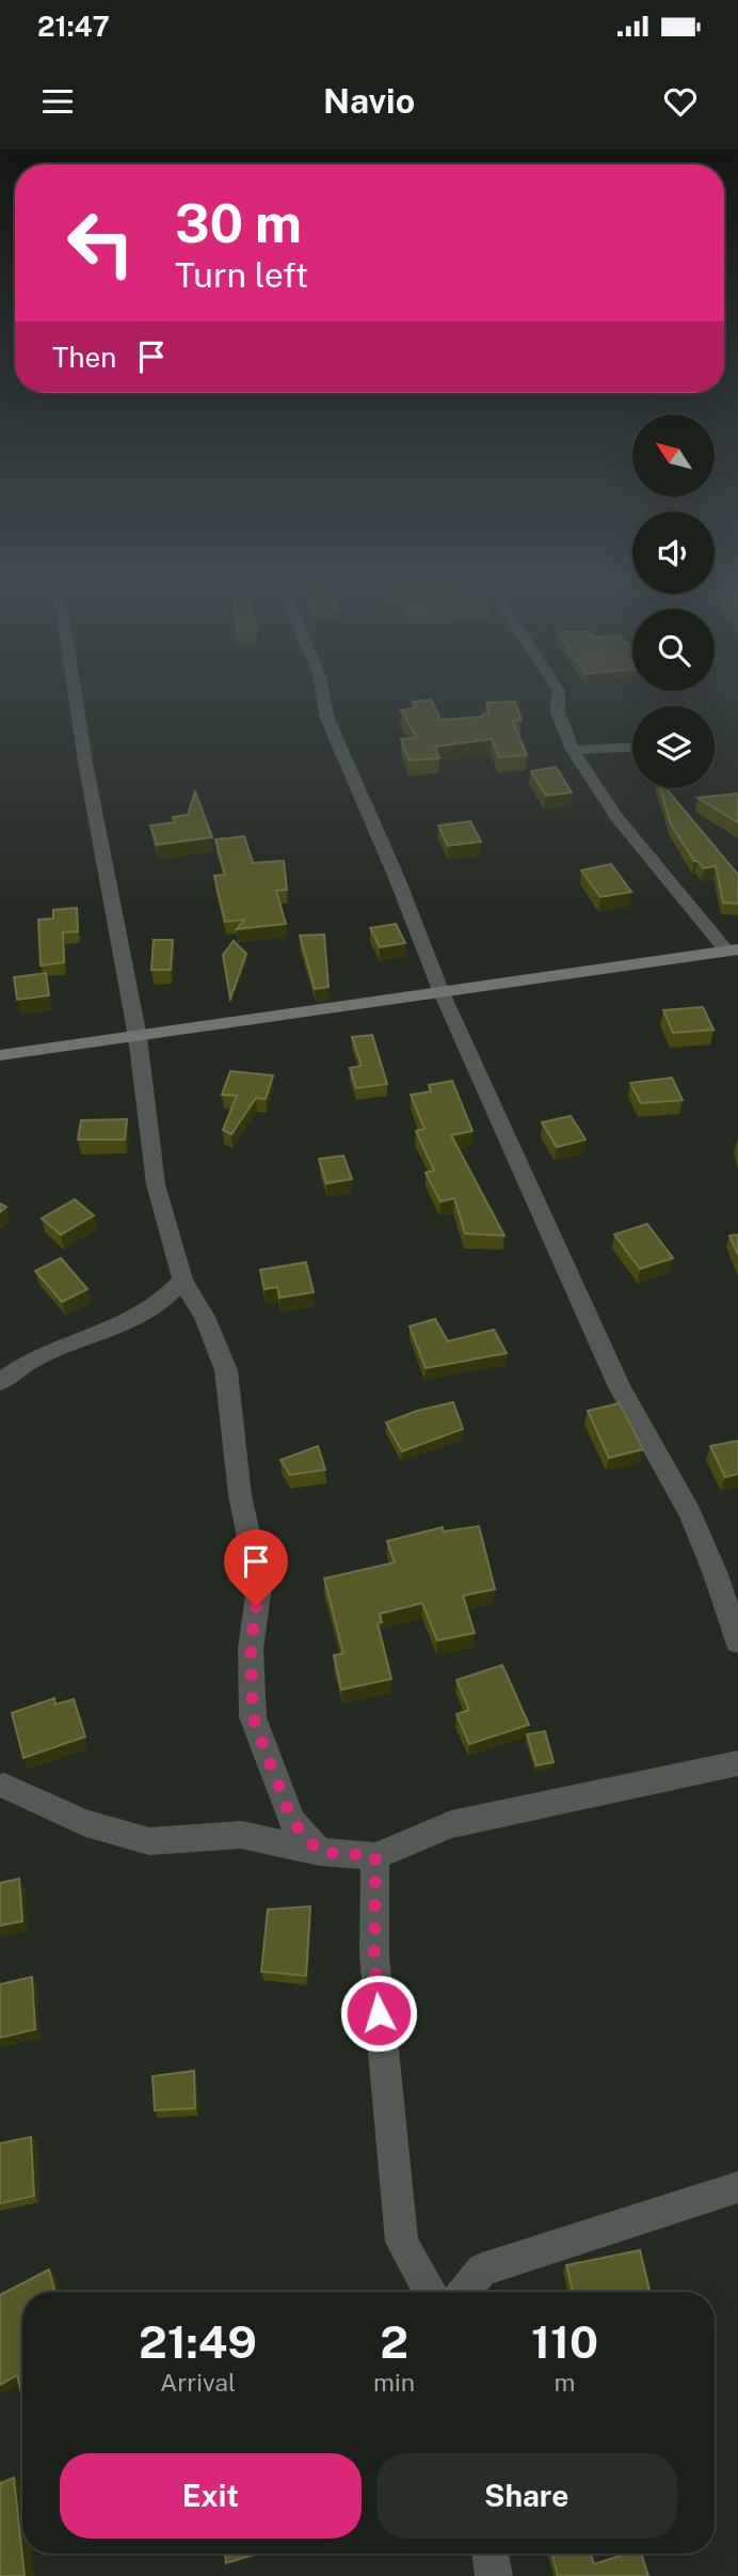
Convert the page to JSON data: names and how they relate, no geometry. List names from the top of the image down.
{
  "north": "top left",
  "page": {
    "status": "21:47",
    "header": "Navio",
    "turn": ["30 m", "Turn left"],
    "then": "Then",
    "eta": [
      "21:49",
      "Arrival",
      "2",
      "min",
      "110",
      "m"
    ],
    "buttons": ["Exit", "Share"]
  }
}
